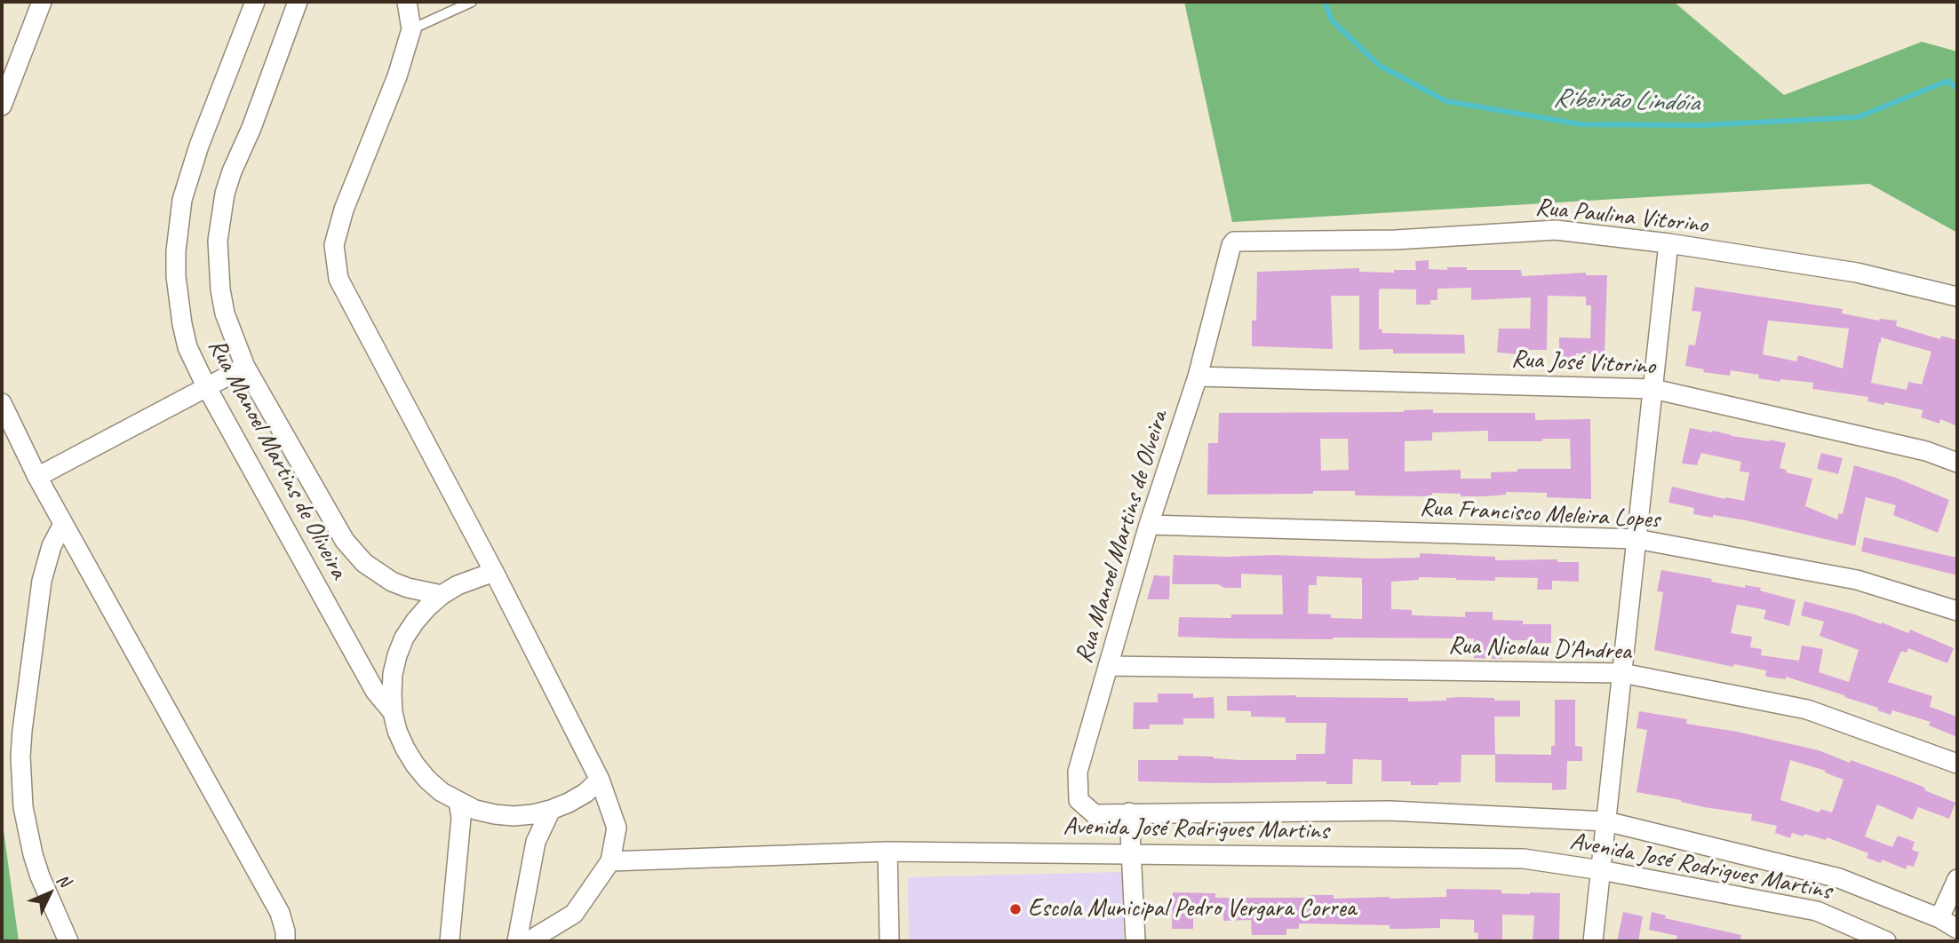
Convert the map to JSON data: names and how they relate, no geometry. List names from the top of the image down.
{
  "streets": {
    "street": [
      "Rua Paulina Vitorino",
      "Rua José Vitorino",
      "Rua Manoel Martins de Oliveira",
      "Rua Francisco Meleira Lopes",
      "Rua Manoel Martins de Olveira",
      "Rua Nicolau D'Andrea",
      "Avenida José Rodrigues Martins"
    ]
  },
  "crossings": [
    ["Rua Paulina Vitorino", "Rua Manoel Martins de Olveira"],
    ["Rua José Vitorino", "Rua Manoel Martins de Olveira"],
    ["Rua Francisco Meleira Lopes", "Rua Manoel Martins de Olveira"],
    ["Rua Manoel Martins de Olveira", "Rua Nicolau D'Andrea"],
    ["Rua Manoel Martins de Olveira", "Avenida José Rodrigues Martins"]
  ],
  "water": ["Ribeirão Lindóia"],
  "places": ["Escola Municipal Pedro Vergara Correa"],
  "north": "top right"
}
